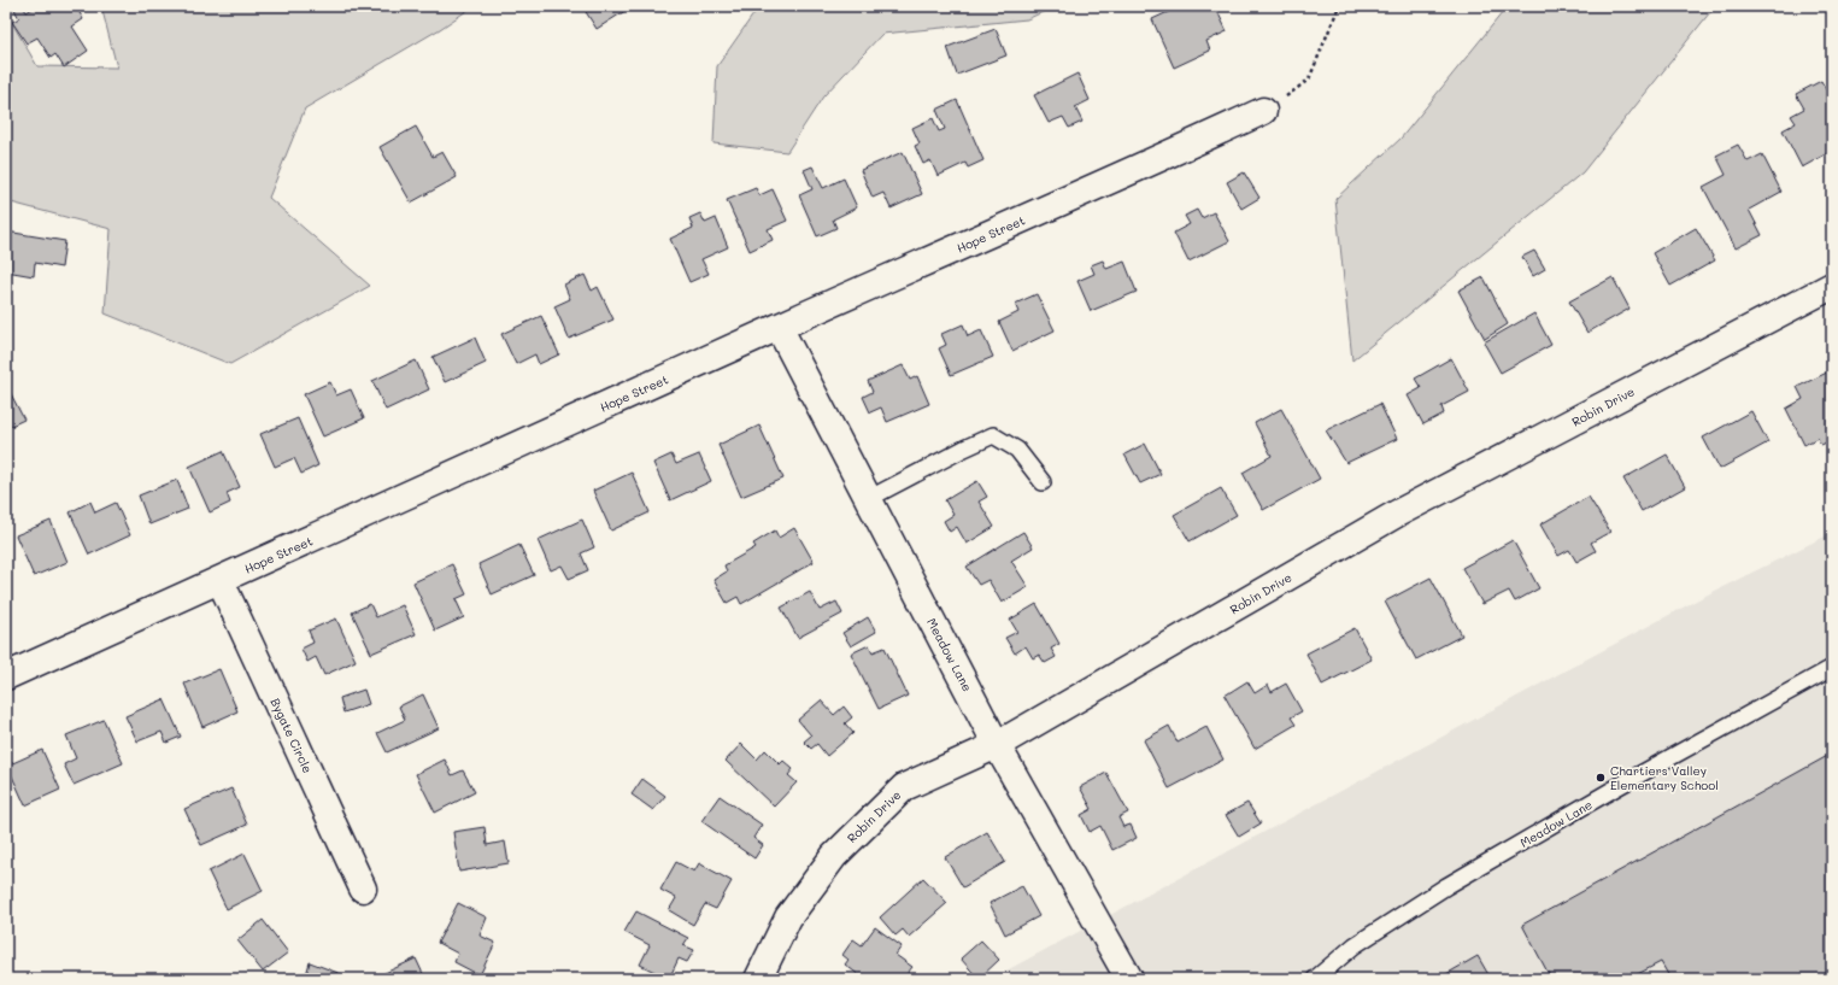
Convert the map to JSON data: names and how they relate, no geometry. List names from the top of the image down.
{
  "streets": {
    "street": [
      "Hope Street",
      "Robin Drive",
      "Meadow Lane",
      "Bygate Circle"
    ]
  },
  "crossings": [
    ["Hope Street", "Meadow Lane"],
    ["Hope Street", "Bygate Circle"],
    ["Robin Drive", "Meadow Lane"]
  ],
  "places": ["Chartiers Valley Elementary School"]
}
